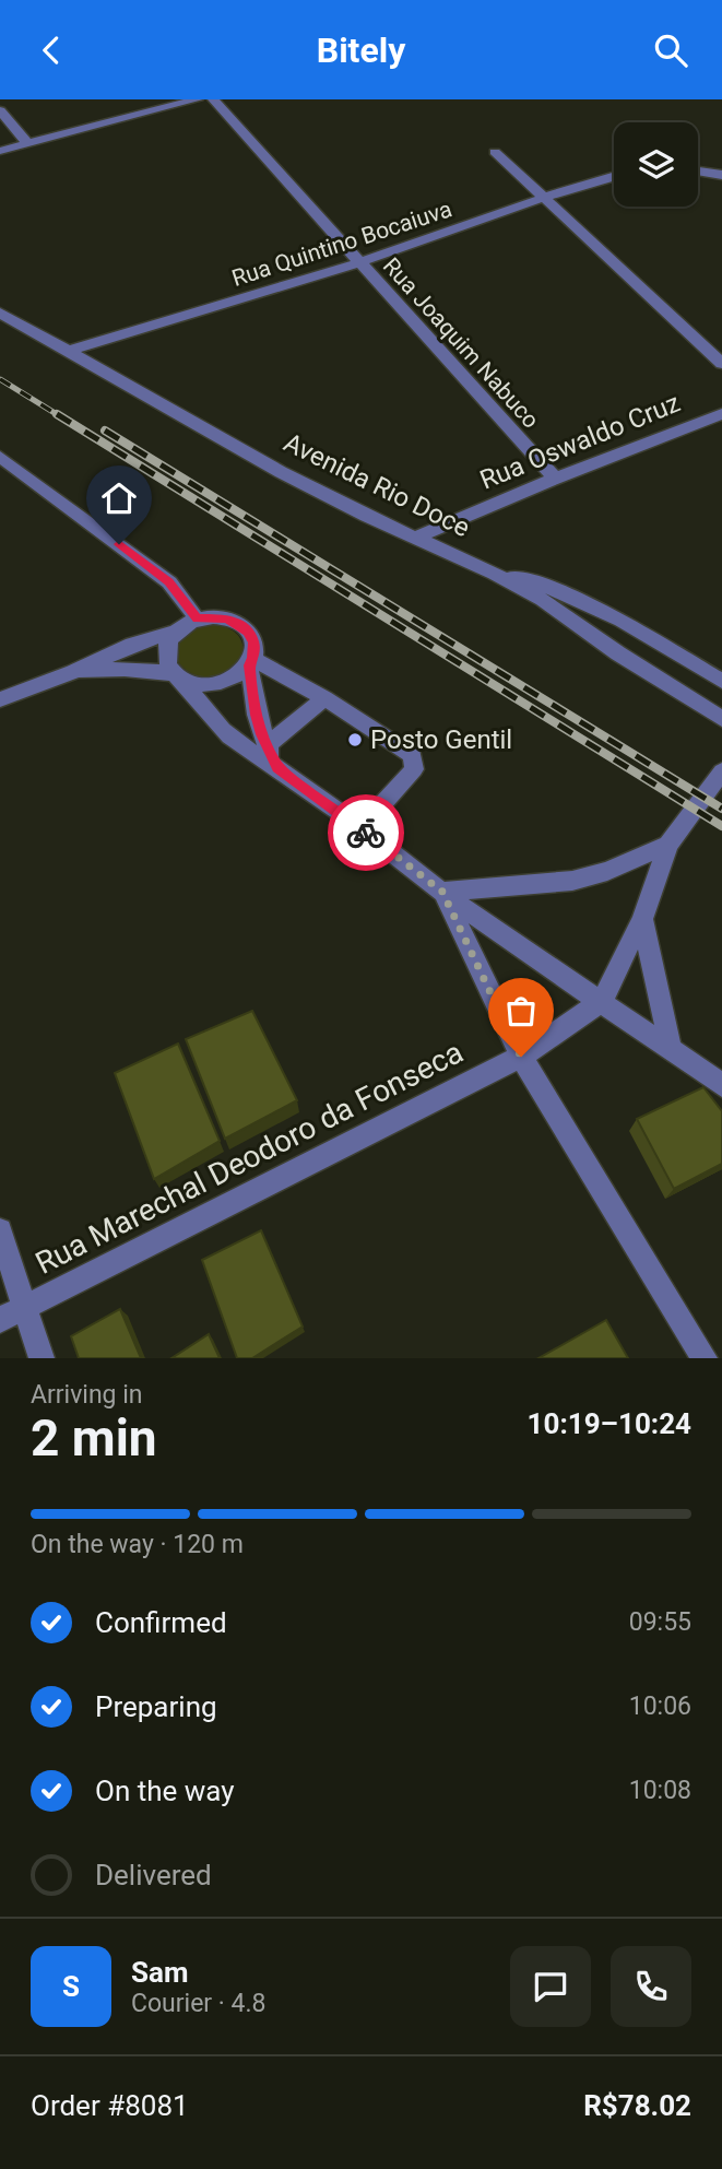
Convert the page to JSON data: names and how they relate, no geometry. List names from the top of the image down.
{
  "streets": {
    "street": [
      "Rua Quintino Bocaiuva",
      "Rua Joaquim Nabuco",
      "Rua Oswaldo Cruz",
      "Avenida Rio Doce",
      "Rua Marechal Deodoro da Fonseca"
    ]
  },
  "crossings": [
    ["Rua Quintino Bocaiuva", "Rua Joaquim Nabuco"],
    ["Rua Quintino Bocaiuva", "Avenida Rio Doce"],
    ["Rua Joaquim Nabuco", "Rua Oswaldo Cruz"],
    ["Rua Oswaldo Cruz", "Avenida Rio Doce"]
  ],
  "places": ["Posto Gentil"],
  "page": {
    "header": "Bitely",
    "heading": ["2 min", "Arriving in", "10:19–10:24"],
    "panel": [
      "Sam",
      "Courier · 4.8",
      "Order #8081",
      "R$78.02"
    ],
    "bar": "On the way · 120 m",
    "list": [
      ["Confirmed", "09:55"],
      ["Preparing", "10:06"],
      ["On the way", "10:08"],
      "Delivered"
    ],
    "round": "S"
  }
}
